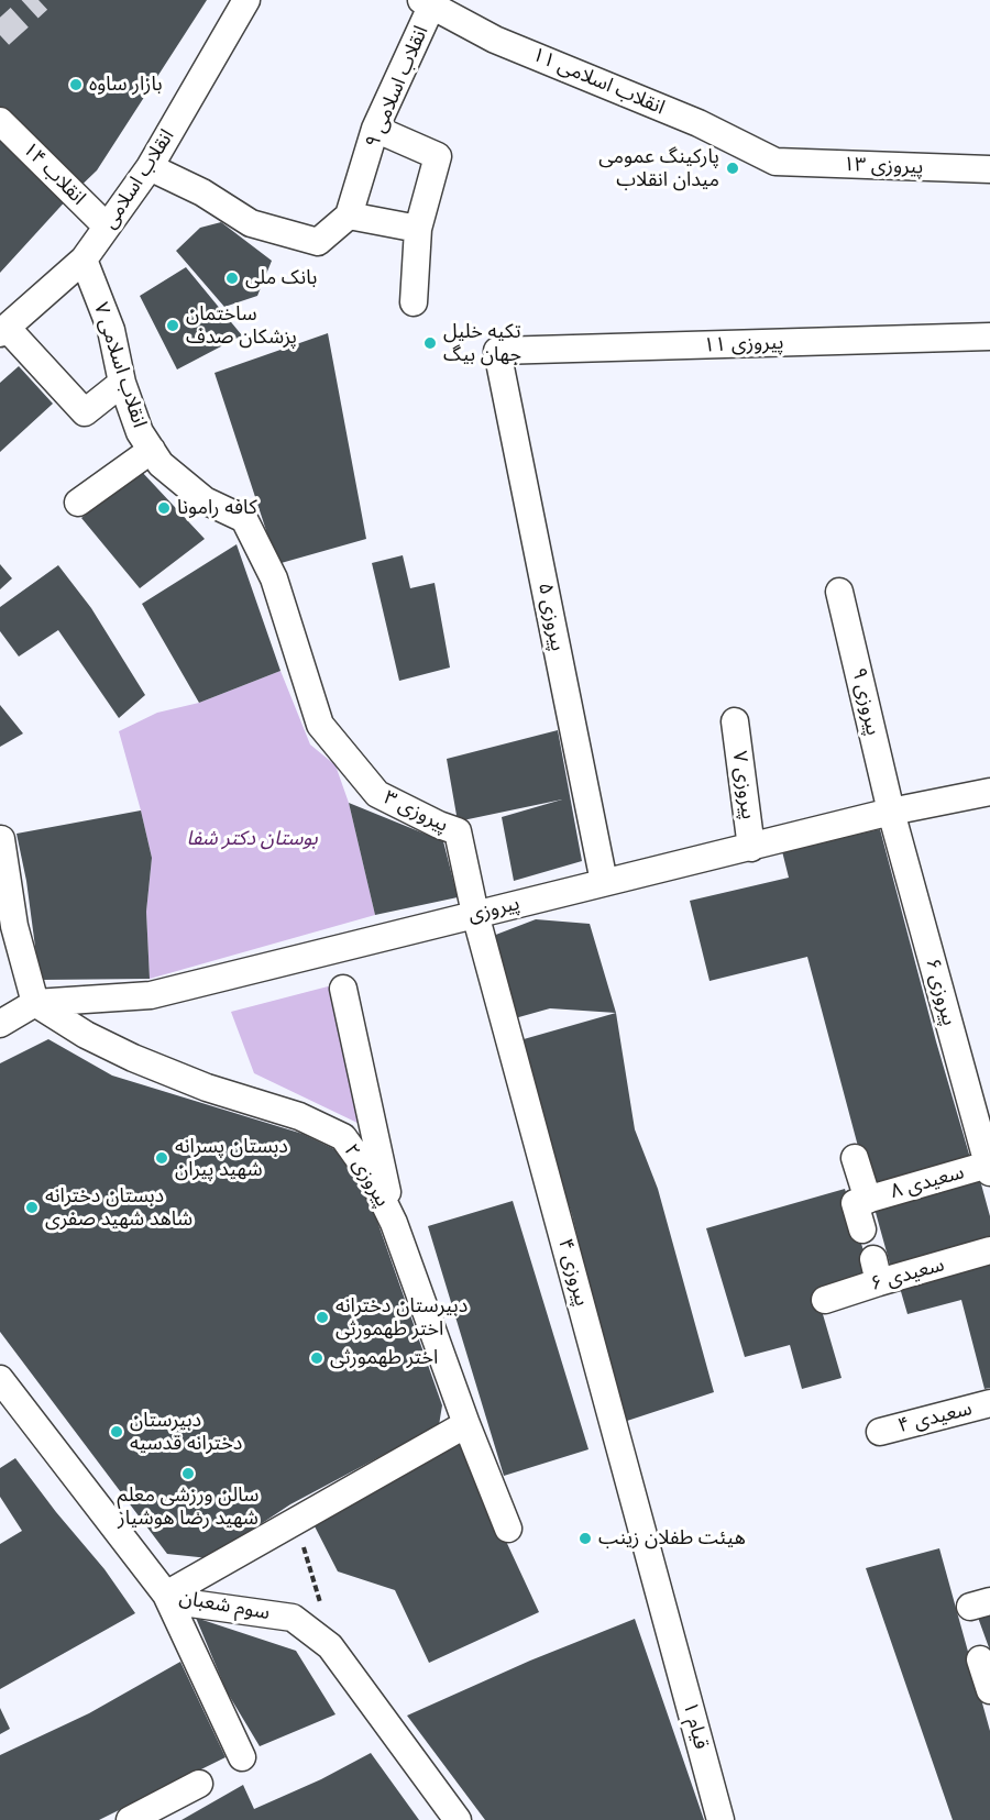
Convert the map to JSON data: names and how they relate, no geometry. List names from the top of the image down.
{
  "streets": {
    "street": [
      "انقلاب اسلامی ۱۱",
      "انقلاب اسلامی ۹",
      "پیروزی ۱۳",
      "انقلاب ۱۴",
      "انقلاب اسلامی",
      "پیروزی ۱۱",
      "انقلاب اسلامی ۷",
      "پیروزی ۵",
      "پیروزی ۹",
      "پیروزی ۷",
      "پیروزی ۳",
      "پیروزی",
      "پیروزی ۶",
      "پیروزی ۲",
      "سعیدی ۸",
      "پیروزی ۴",
      "سعیدی ۶",
      "سعیدی ۴",
      "سوم شعبان",
      "قیام ۱"
    ]
  },
  "crossings": [
    ["انقلاب اسلامی ۱۱", "انقلاب اسلامی ۹"],
    ["انقلاب اسلامی ۱۱", "پیروزی ۱۳"],
    ["انقلاب ۱۴", "انقلاب اسلامی"],
    ["انقلاب اسلامی", "انقلاب اسلامی ۷"],
    ["پیروزی ۱۱", "پیروزی ۵"],
    ["انقلاب اسلامی ۷", "پیروزی ۳"],
    ["پیروزی ۵", "پیروزی"],
    ["پیروزی ۹", "پیروزی"],
    ["پیروزی ۹", "پیروزی ۶"],
    ["پیروزی ۷", "پیروزی"],
    ["پیروزی ۳", "پیروزی"],
    ["پیروزی ۳", "پیروزی ۴"],
    ["پیروزی", "پیروزی ۶"],
    ["پیروزی", "پیروزی ۲"],
    ["پیروزی", "پیروزی ۴"],
    ["پیروزی ۶", "سعیدی ۸"],
    ["پیروزی ۴", "قیام ۱"]
  ],
  "parks": ["بوستان دکتر شفا"],
  "places": [
    "بازار ساوه",
    "پارکینگ عمومی میدان انقلاب",
    "بانک ملی",
    "ساختمان پزشکان صدف",
    "تکیه خلیل جهان بیگ",
    "کافه رامونا",
    "دبستان پسرانه شهید پیران",
    "دبستان دخترانه شاهد شهید صفری",
    "دبیرستان دخترانه اختر طهمورثی",
    "اختر طهمورثی",
    "دبیرستان دخترانه قدسیه",
    "سالن ورزشی معلم شهید رضا هوشیار",
    "هیئت طفلان زینب"
  ]
}
